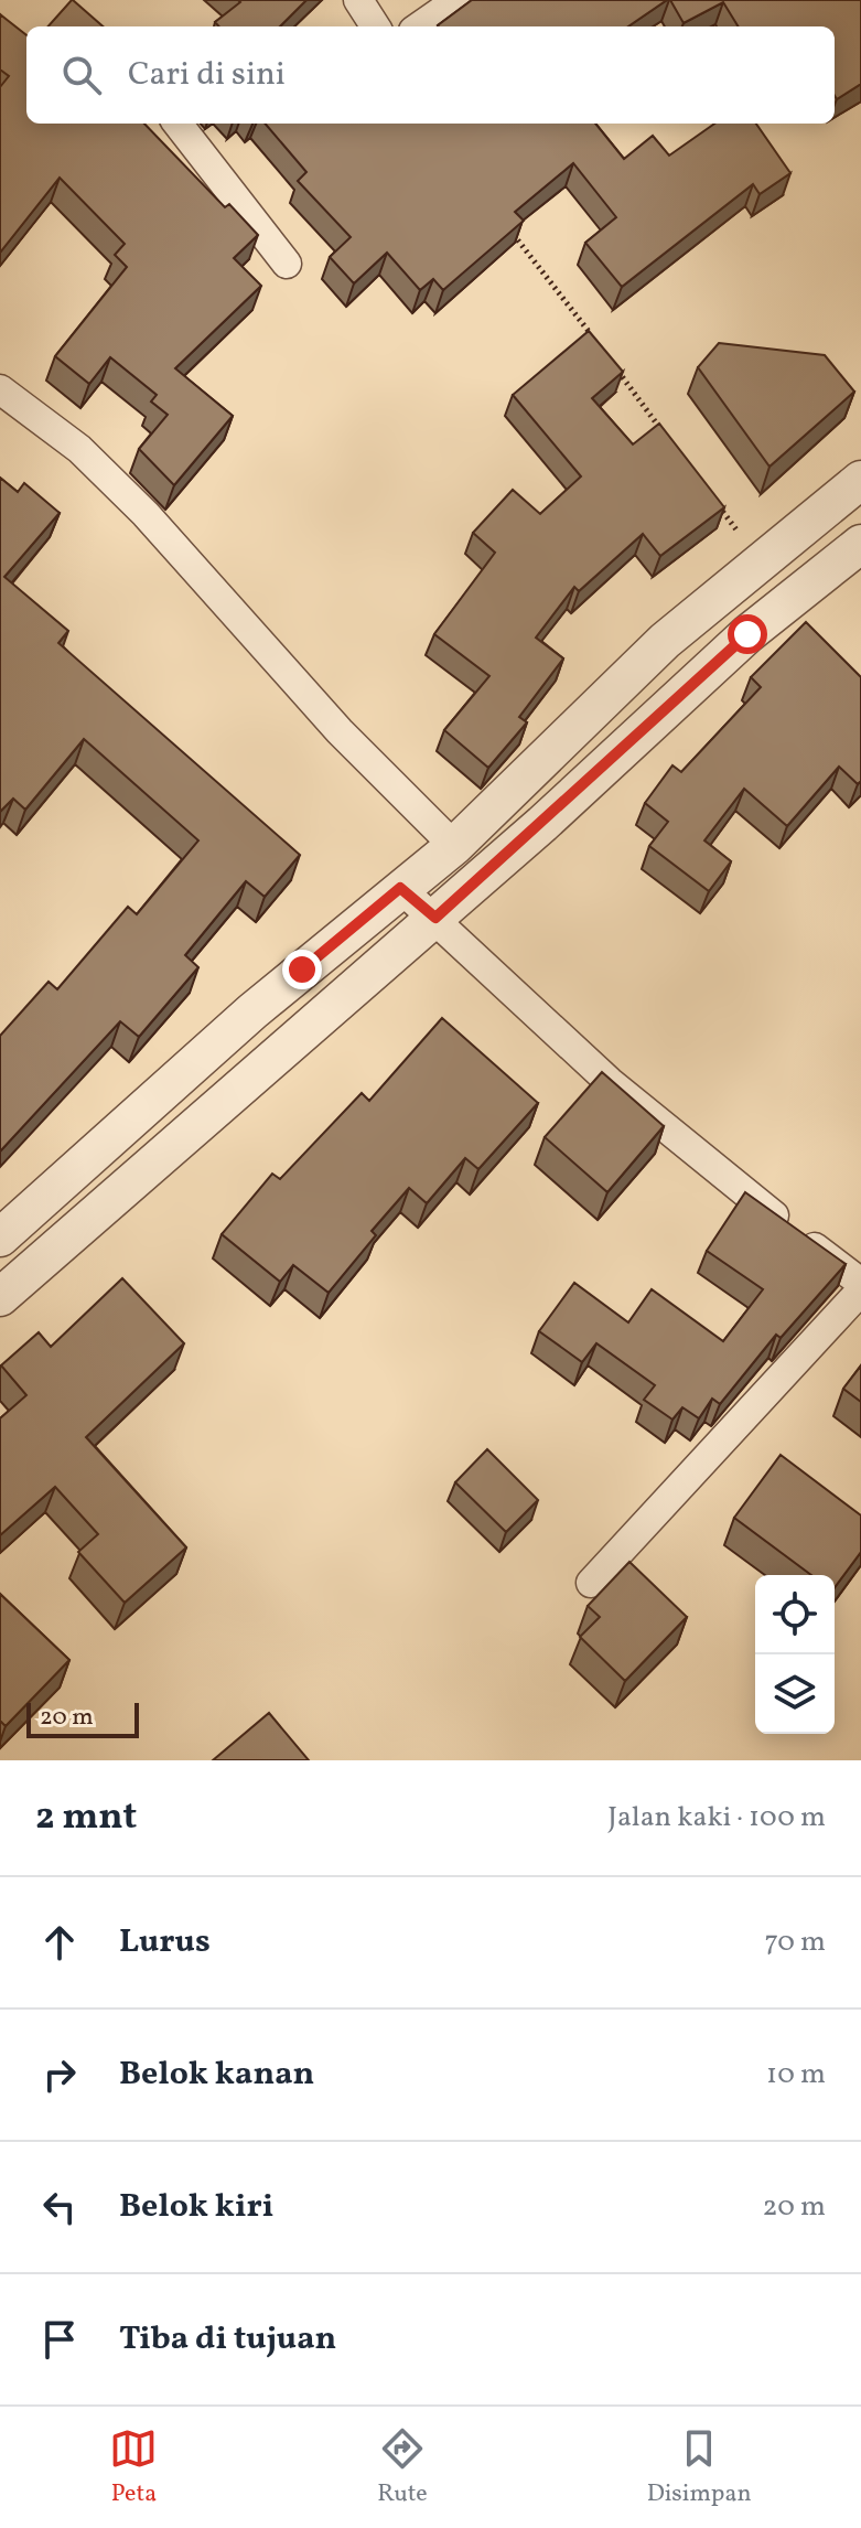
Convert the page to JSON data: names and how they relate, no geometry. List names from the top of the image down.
{
  "scale_bar": "20 m",
  "page": {
    "search": "Cari di sini",
    "scale": "20 m",
    "heading": ["2 mnt", "Jalan kaki · 100 m"],
    "list": [
      ["Lurus", "70 m"],
      ["Belok kanan", "10 m"],
      ["Belok kiri", "20 m"],
      "Tiba di tujuan"
    ],
    "nav": ["Peta", "Rute", "Disimpan"]
  }
}
